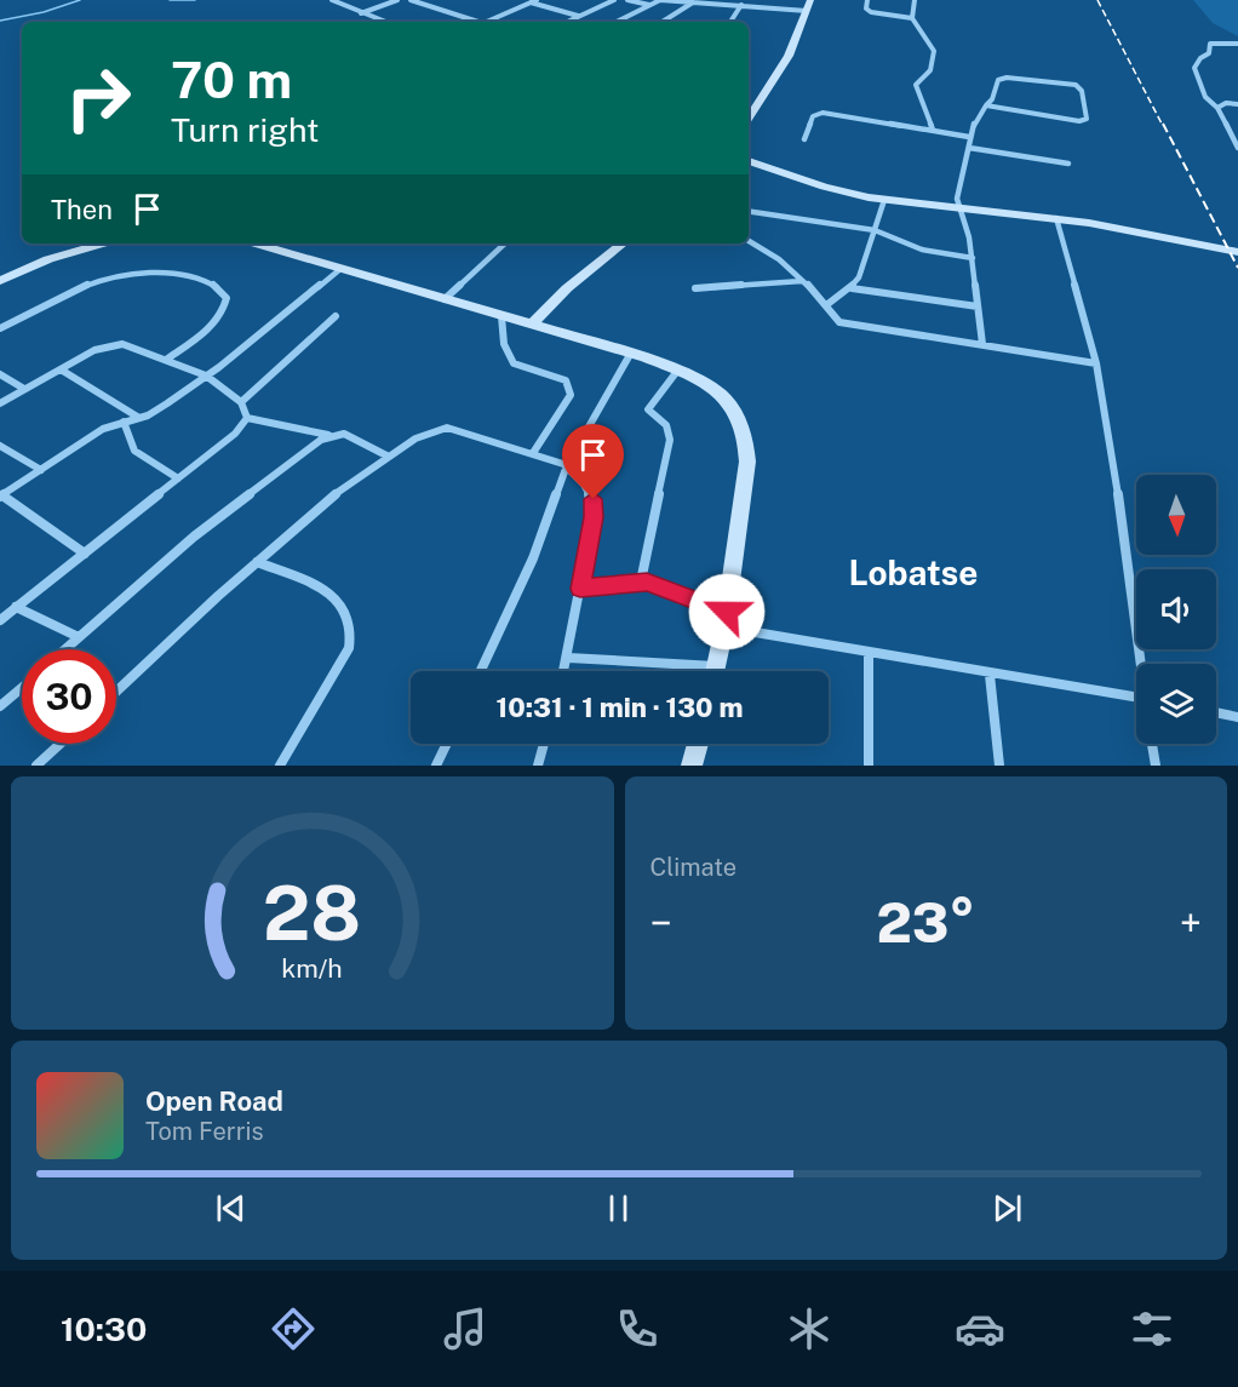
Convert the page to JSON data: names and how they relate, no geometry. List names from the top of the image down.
{
  "districts": ["Lobatse"],
  "north": "bottom",
  "page": {
    "turn": ["70 m", "Turn right"],
    "then": "Then",
    "limit": "30",
    "trip": "10:31 · 1 min · 130 m",
    "tile": "Climate",
    "heat": ["−", "23°", "+"],
    "song": ["Open Road", "Tom Ferris"],
    "tabs": "10:30",
    "gauge": ["28", "km/h"]
  }
}
